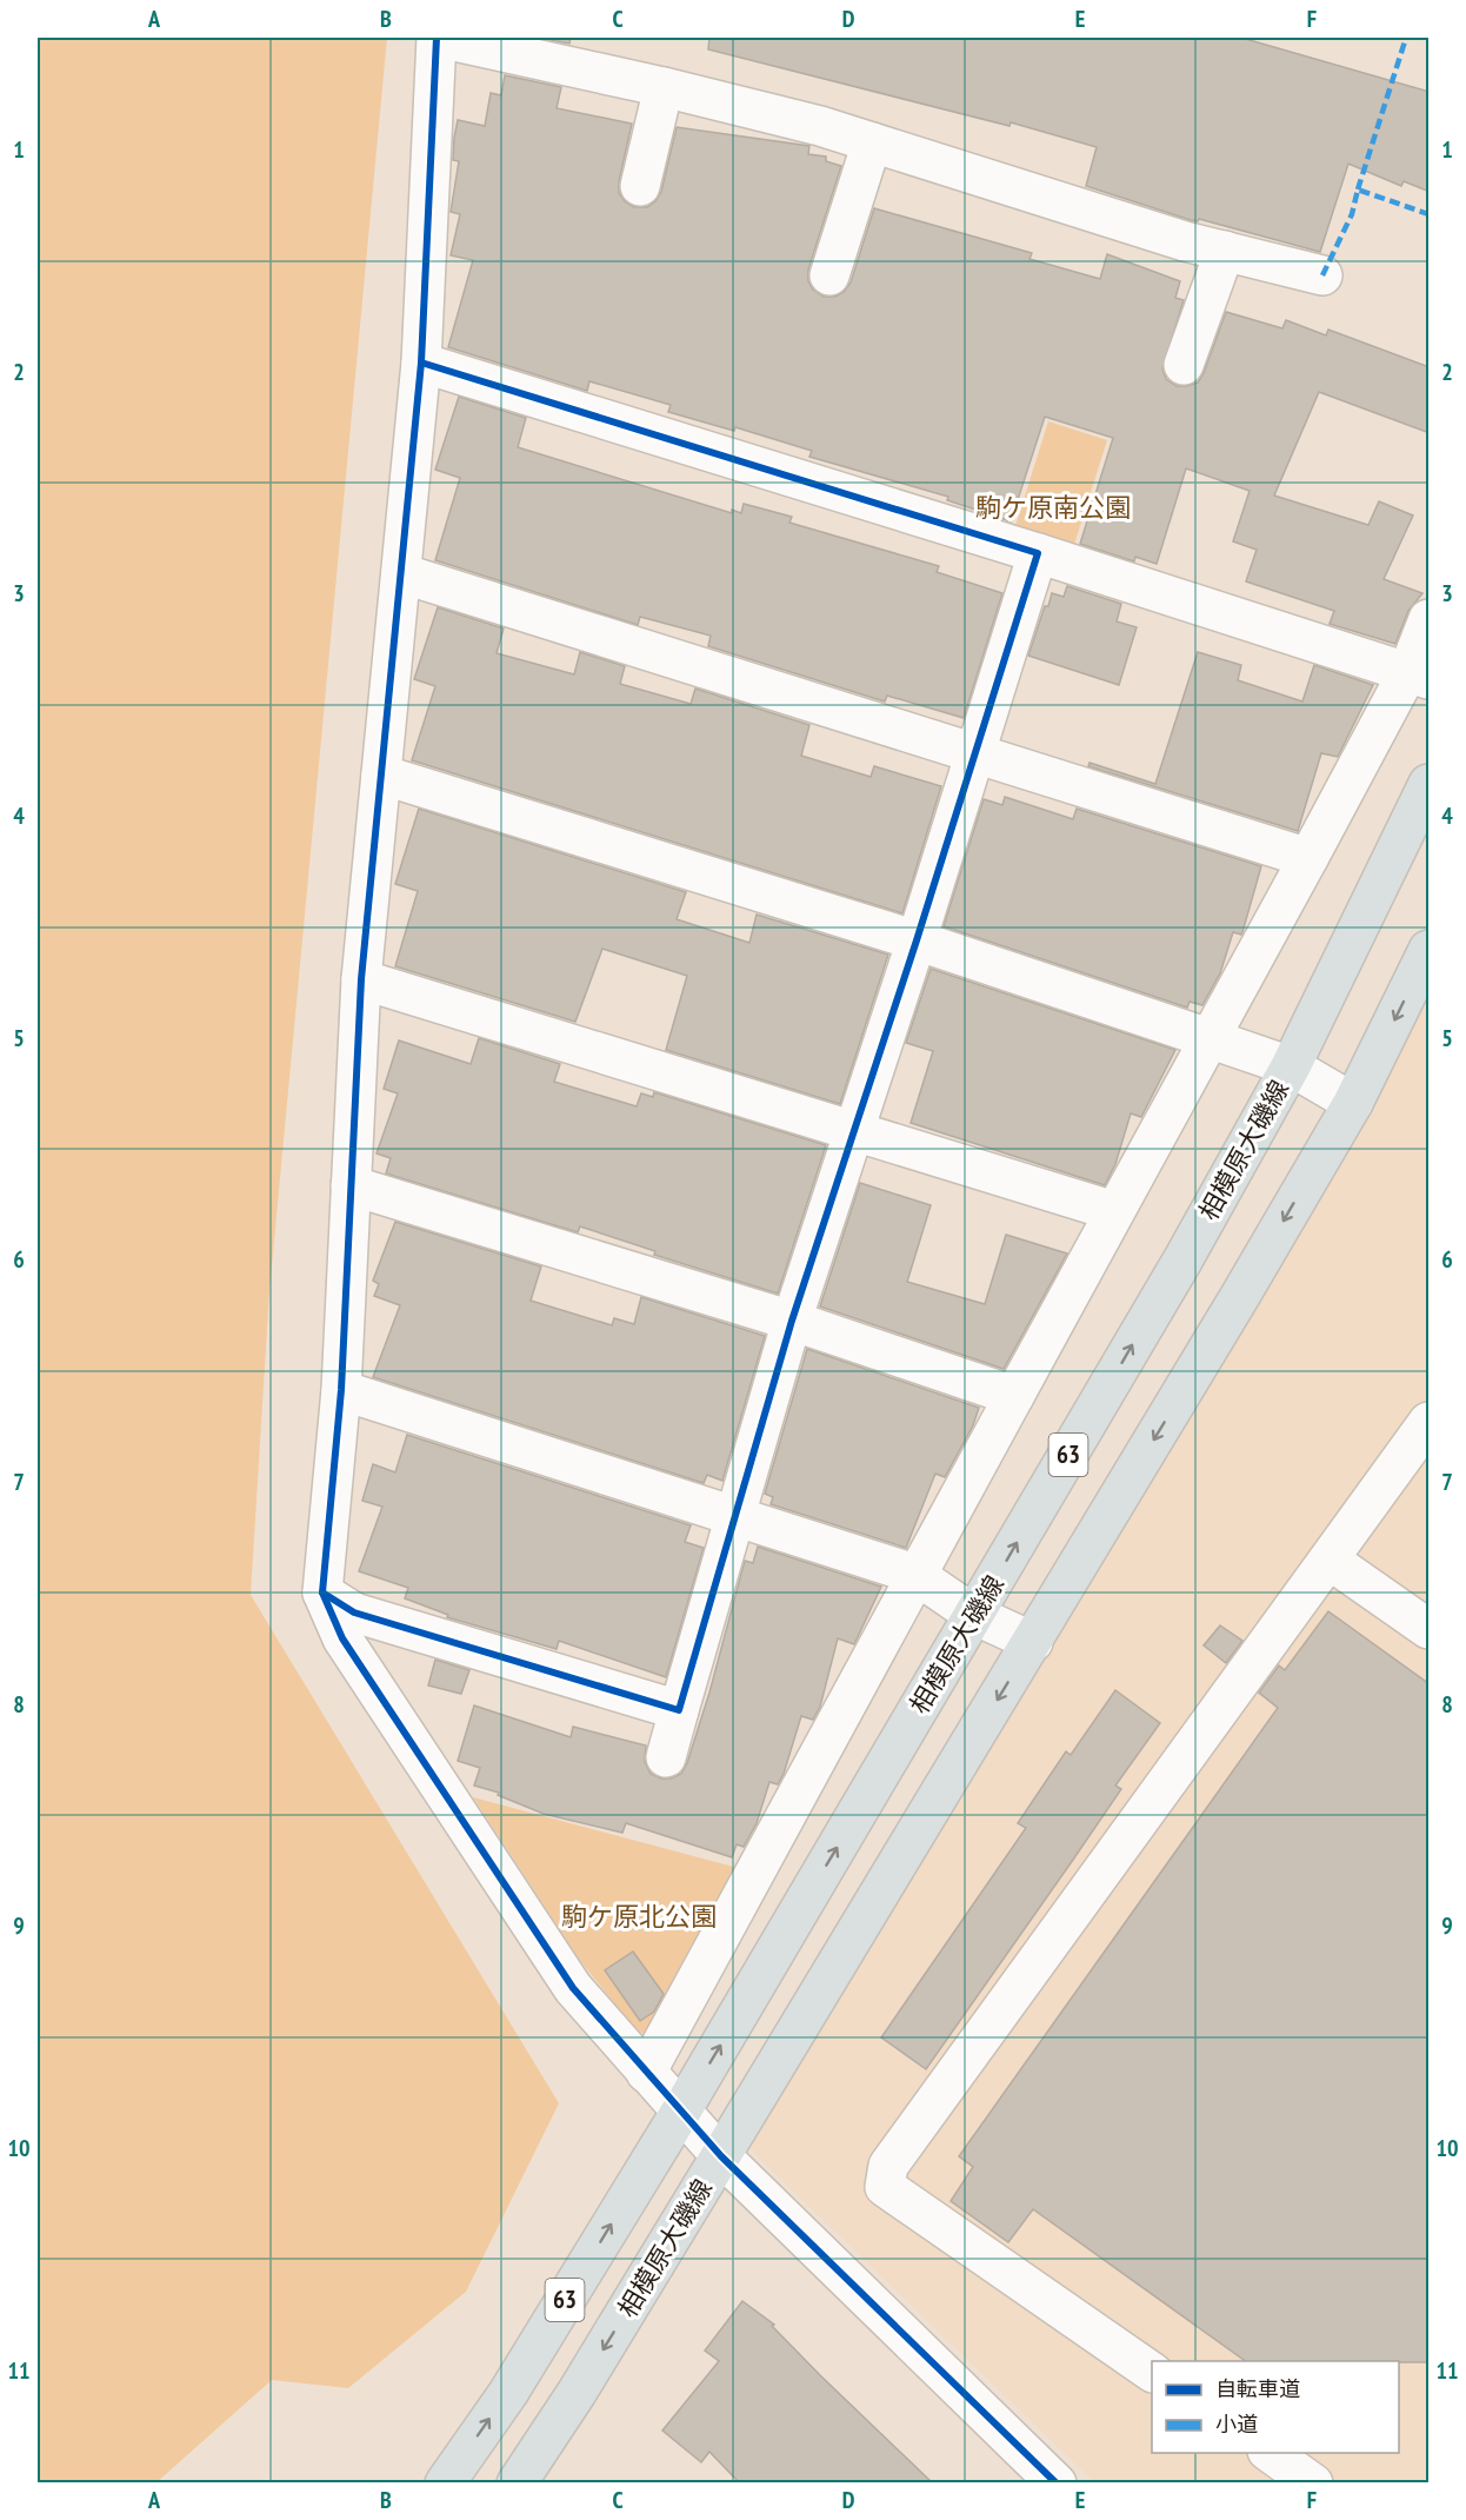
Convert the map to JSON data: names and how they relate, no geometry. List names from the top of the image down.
{
  "streets": {
    "main road": ["相模原大磯線", "63"]
  },
  "parks": ["駒ケ原南公園", "駒ケ原北公園"],
  "legend": ["自転車道", "小道"],
  "grid": {
    "columns": [
      "A",
      "B",
      "C",
      "D",
      "E",
      "F"
    ],
    "rows": [
      "1",
      "2",
      "3",
      "4",
      "5",
      "6",
      "7",
      "8",
      "9",
      "10",
      "11"
    ]
  }
}
